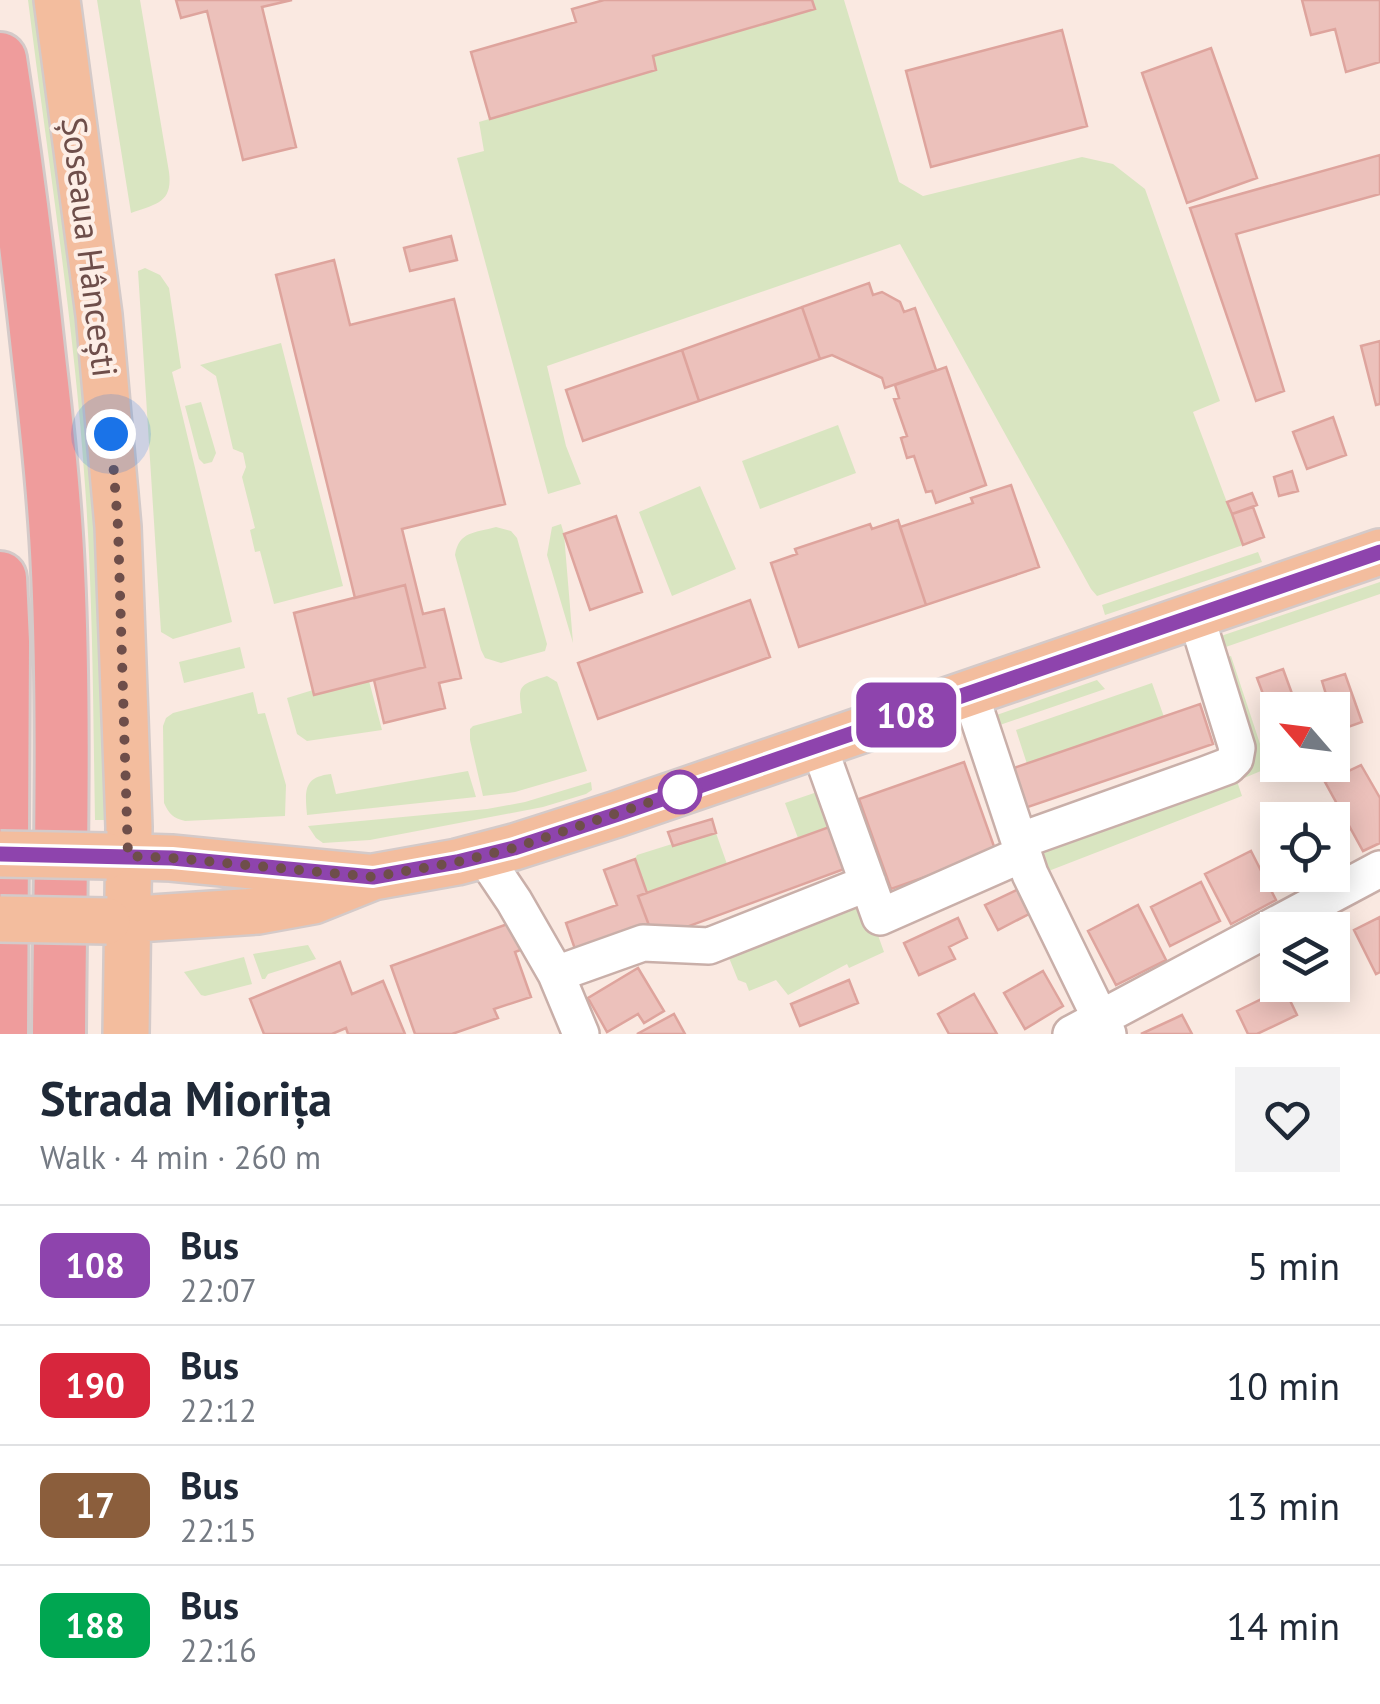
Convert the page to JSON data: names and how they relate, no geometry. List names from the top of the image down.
{
  "streets": {
    "highway": ["Șoseaua Hâncești"]
  },
  "lines": ["bus line 108"],
  "north": "top left",
  "page": {
    "on_map": "108",
    "heading": ["Strada Miorița", "Walk · 4 min · 260 m"],
    "list": [
      {
        "mark": "108",
        "name": "Bus",
        "note": "22:07",
        "value": "5 min"
      },
      {
        "mark": "190",
        "name": "Bus",
        "note": "22:12",
        "value": "10 min"
      },
      {
        "mark": "17",
        "name": "Bus",
        "note": "22:15",
        "value": "13 min"
      },
      {
        "mark": "188",
        "name": "Bus",
        "note": "22:16",
        "value": "14 min"
      }
    ]
  }
}
